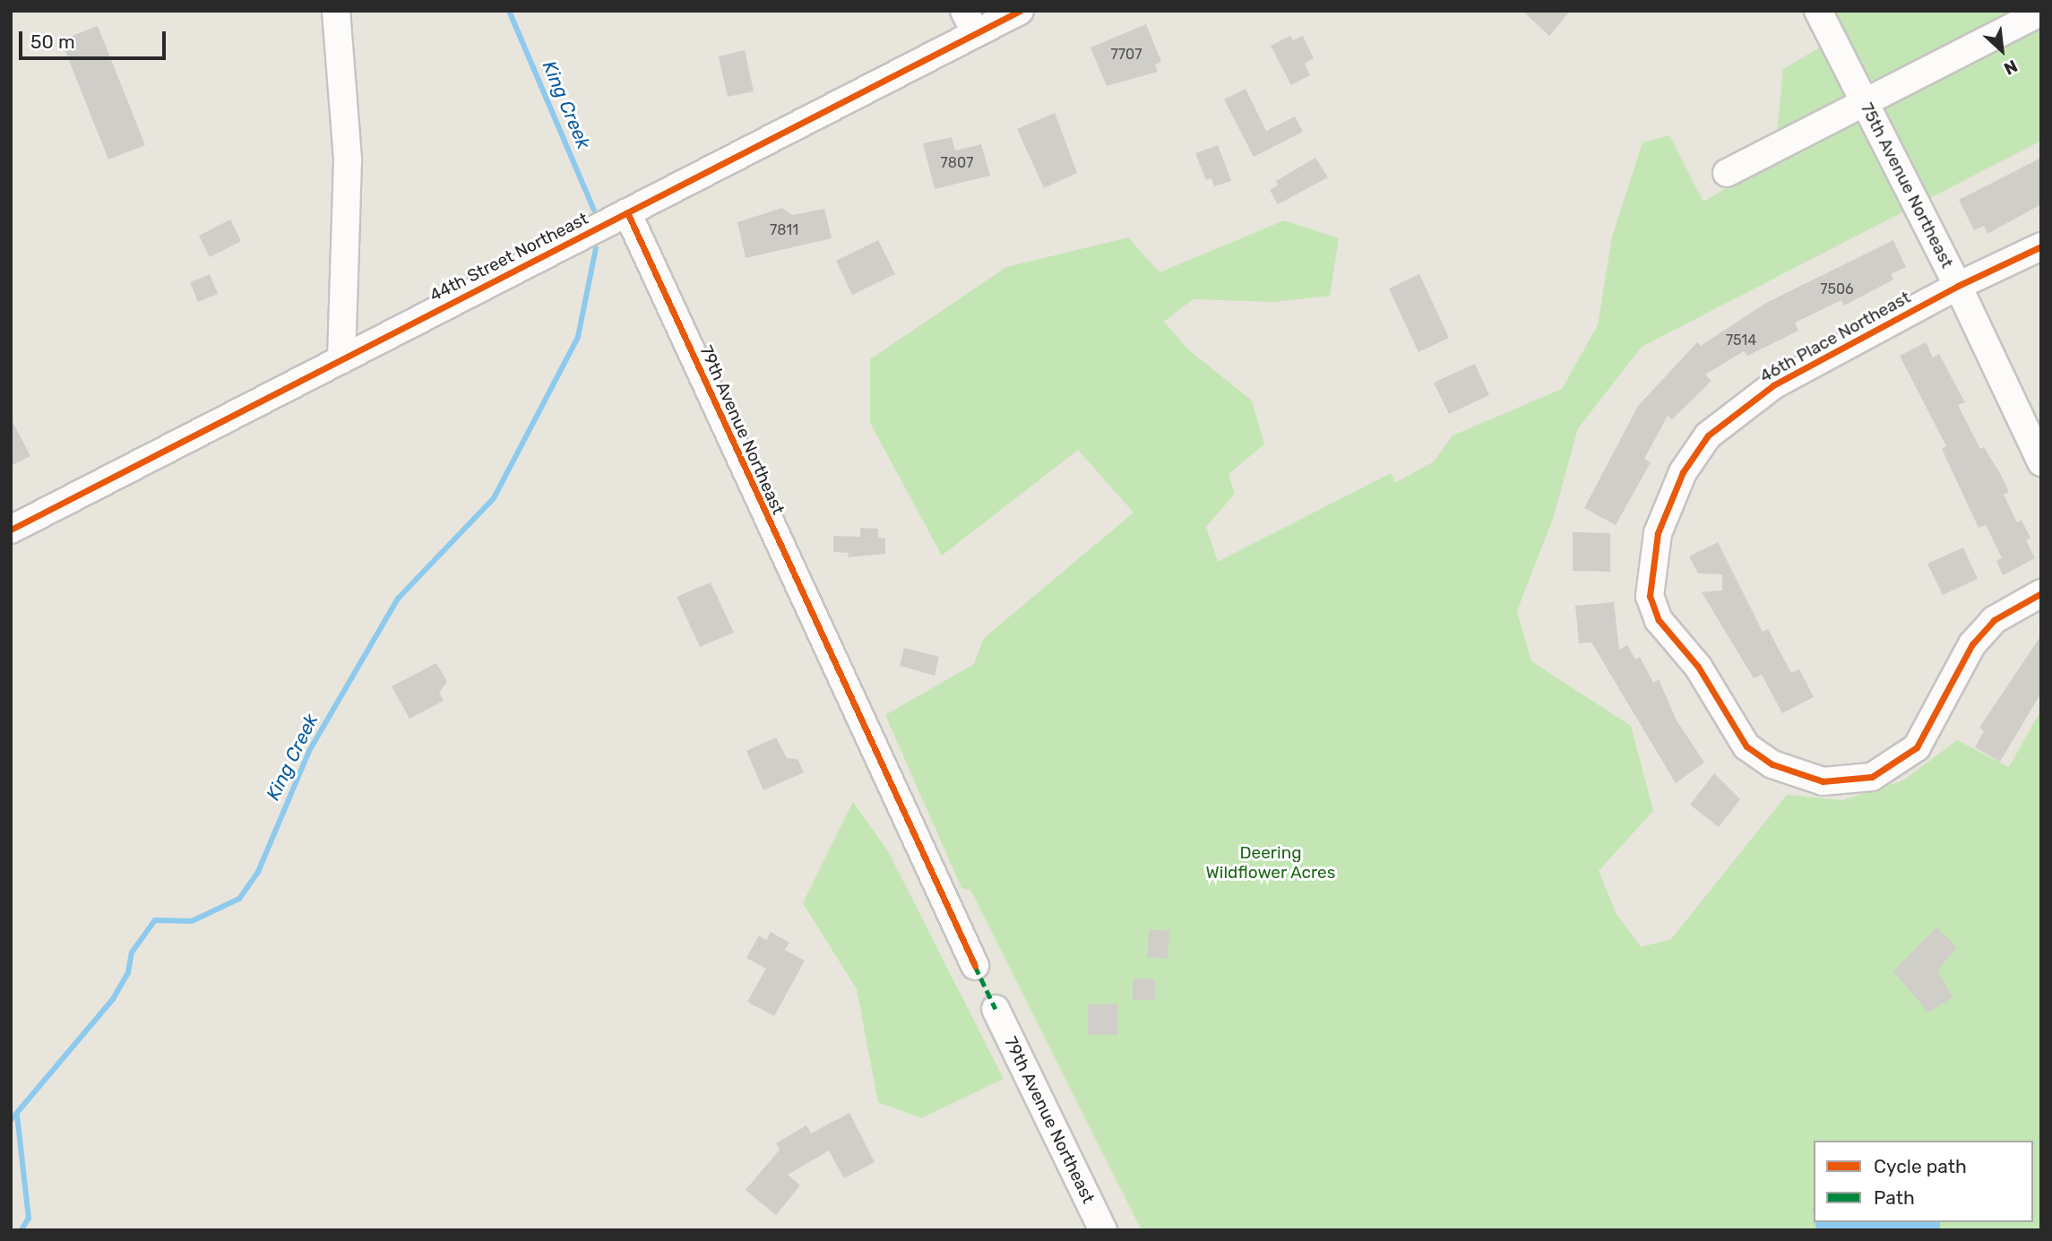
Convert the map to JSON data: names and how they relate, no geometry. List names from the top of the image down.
{
  "streets": {
    "street": [
      "75th Avenue Northeast",
      "44th Street Northeast",
      "46th Place Northeast",
      "79th Avenue Northeast"
    ]
  },
  "crossings": [
    ["75th Avenue Northeast", "46th Place Northeast"],
    ["44th Street Northeast", "79th Avenue Northeast"]
  ],
  "water": ["King Creek"],
  "parks": ["Deering Wildflower Acres"],
  "house_numbers": [
    "7707",
    "7807",
    "7811",
    "7506",
    "7514"
  ],
  "legend": ["Cycle path", "Path"],
  "scale_bar": "50 m",
  "north": "bottom right"
}
